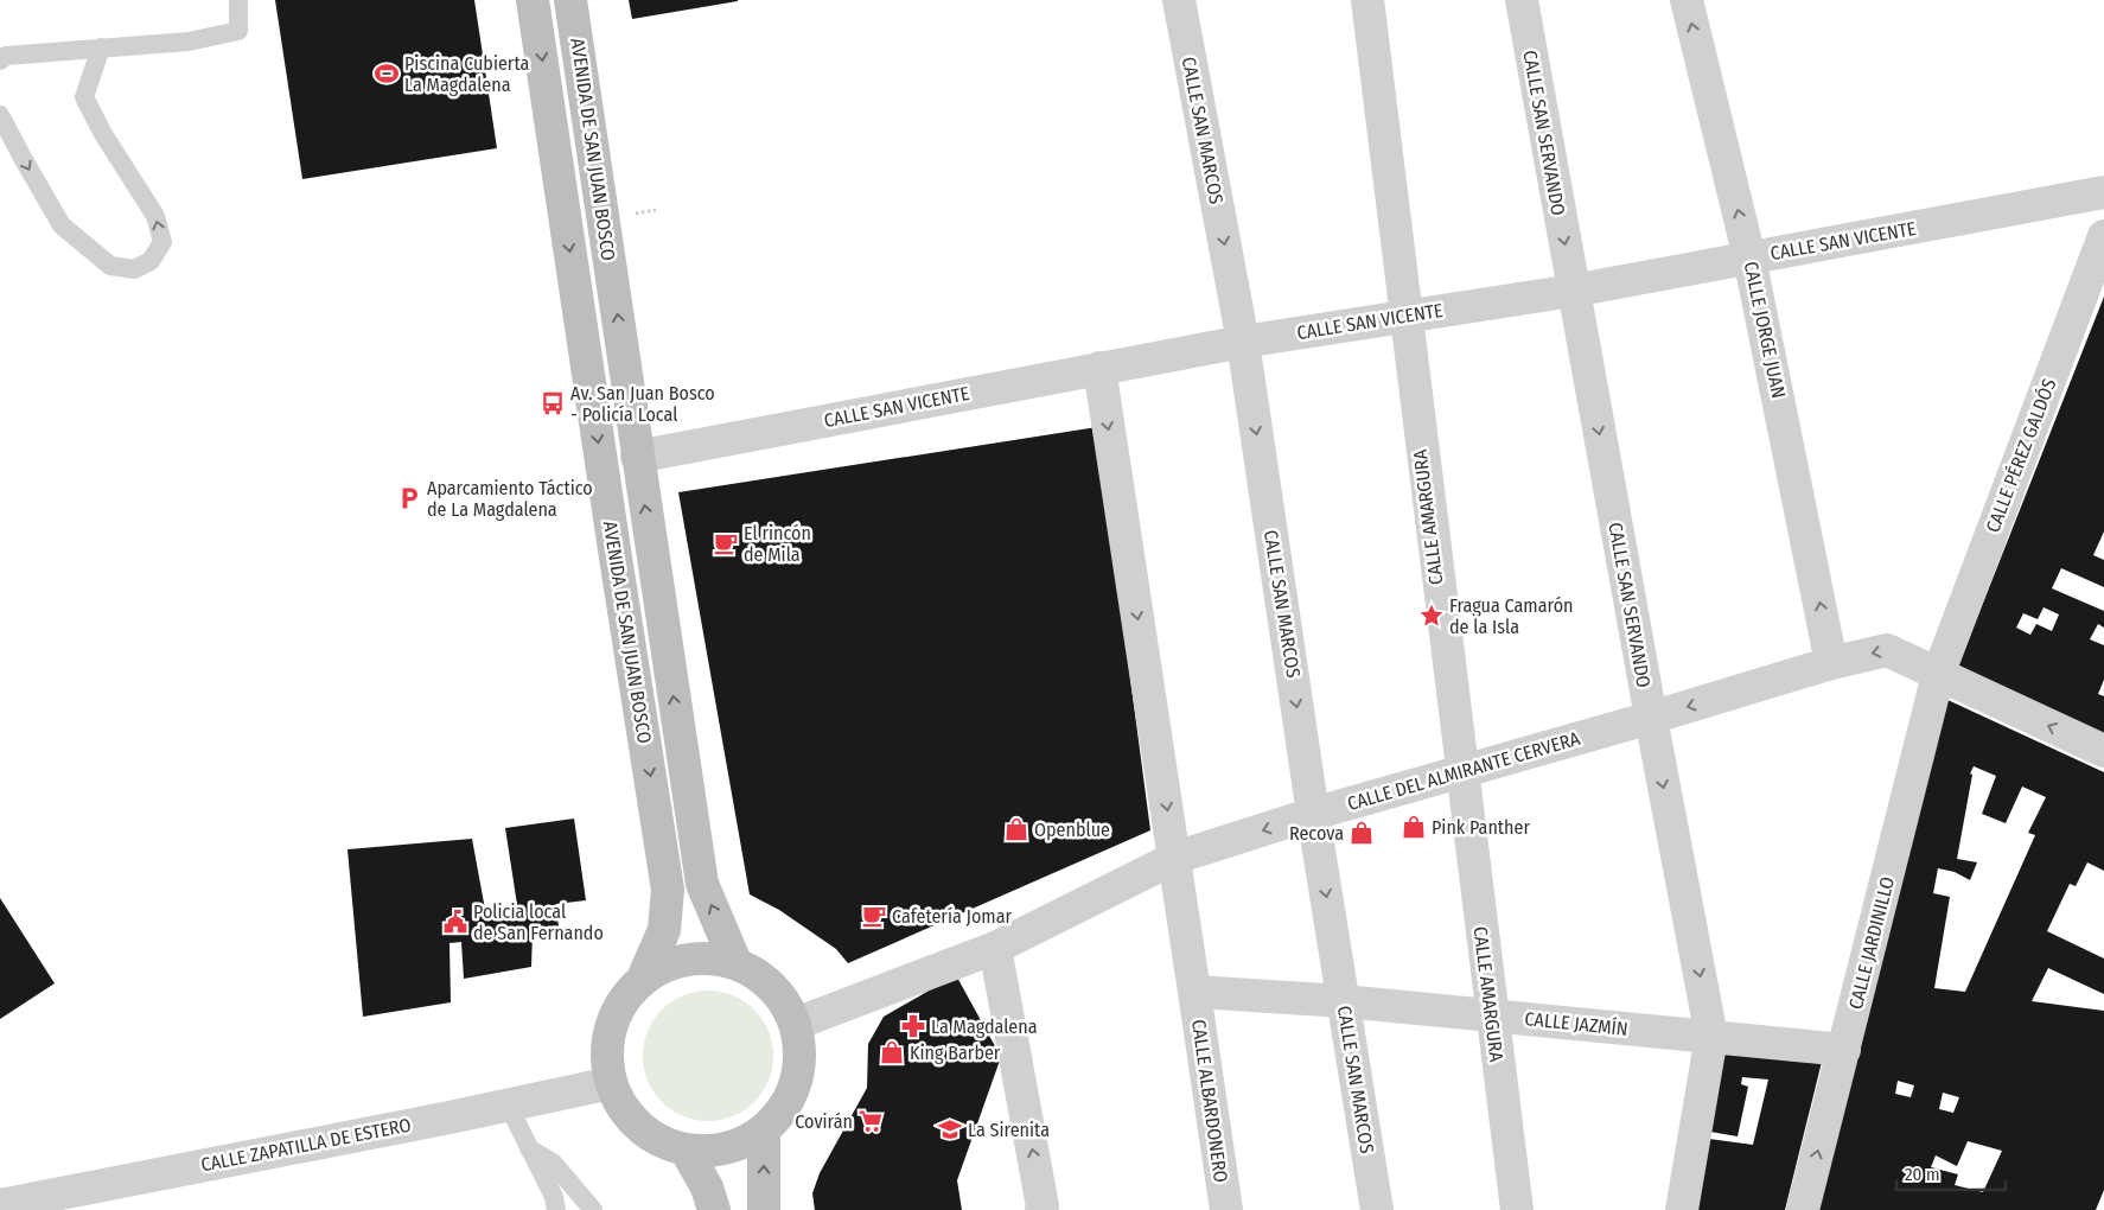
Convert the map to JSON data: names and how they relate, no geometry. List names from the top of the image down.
{
  "streets": {
    "street": [
      "CALLE SAN MARCOS",
      "CALLE SAN SERVANDO",
      "AVENIDA DE SAN JUAN BOSCO",
      "CALLE SAN VICENTE",
      "CALLE JORGE JUAN",
      "CALLE PÉREZ GALDÓS",
      "CALLE AMARGURA",
      "CALLE DEL ALMIRANTE CERVERA",
      "CALLE JARDINILLO",
      "CALLE JAZMÍN",
      "CALLE ALBARDONERO",
      "CALLE ZAPATILLA DE ESTERO"
    ]
  },
  "crossings": [
    ["CALLE SAN MARCOS", "CALLE SAN VICENTE"],
    ["CALLE SAN MARCOS", "CALLE DEL ALMIRANTE CERVERA"],
    ["CALLE SAN MARCOS", "CALLE JAZMÍN"],
    ["CALLE SAN SERVANDO", "CALLE SAN VICENTE"],
    ["CALLE SAN SERVANDO", "CALLE DEL ALMIRANTE CERVERA"],
    ["CALLE SAN SERVANDO", "CALLE JAZMÍN"],
    ["AVENIDA DE SAN JUAN BOSCO", "CALLE SAN VICENTE"],
    ["AVENIDA DE SAN JUAN BOSCO", "CALLE DEL ALMIRANTE CERVERA"],
    ["AVENIDA DE SAN JUAN BOSCO", "CALLE ZAPATILLA DE ESTERO"],
    ["CALLE SAN VICENTE", "CALLE JORGE JUAN"],
    ["CALLE SAN VICENTE", "CALLE AMARGURA"],
    ["CALLE JORGE JUAN", "CALLE DEL ALMIRANTE CERVERA"],
    ["CALLE PÉREZ GALDÓS", "CALLE DEL ALMIRANTE CERVERA"],
    ["CALLE PÉREZ GALDÓS", "CALLE JARDINILLO"],
    ["CALLE AMARGURA", "CALLE DEL ALMIRANTE CERVERA"],
    ["CALLE AMARGURA", "CALLE JAZMÍN"],
    ["CALLE DEL ALMIRANTE CERVERA", "CALLE JARDINILLO"],
    ["CALLE DEL ALMIRANTE CERVERA", "CALLE ZAPATILLA DE ESTERO"],
    ["CALLE JARDINILLO", "CALLE JAZMÍN"],
    ["CALLE JAZMÍN", "CALLE ALBARDONERO"]
  ],
  "one_way": ["CALLE SAN SERVANDO", "CALLE JORGE JUAN", "CALLE DEL ALMIRANTE CERVERA"],
  "places": {
    "sports": ["Piscina Cubierta La Magdalena"],
    "bus stop": ["Av. San Juan Bosco - Policía Local"],
    "parking": ["Aparcamiento Táctico de La Magdalena"],
    "cafe": ["El rincón de Mila", "Cafetería Jomar"],
    "place": ["Fragua Camarón de la Isla"],
    "shop": [
      "Pink Panther",
      "Openblue",
      "Recova",
      "King Barber"
    ],
    "public building": ["Policia local de San Fernando"],
    "pharmacy": ["La Magdalena"],
    "supermarket": ["Covirán"],
    "school or university": ["La Sirenita"]
  },
  "scale_bar": "20 m"
}
